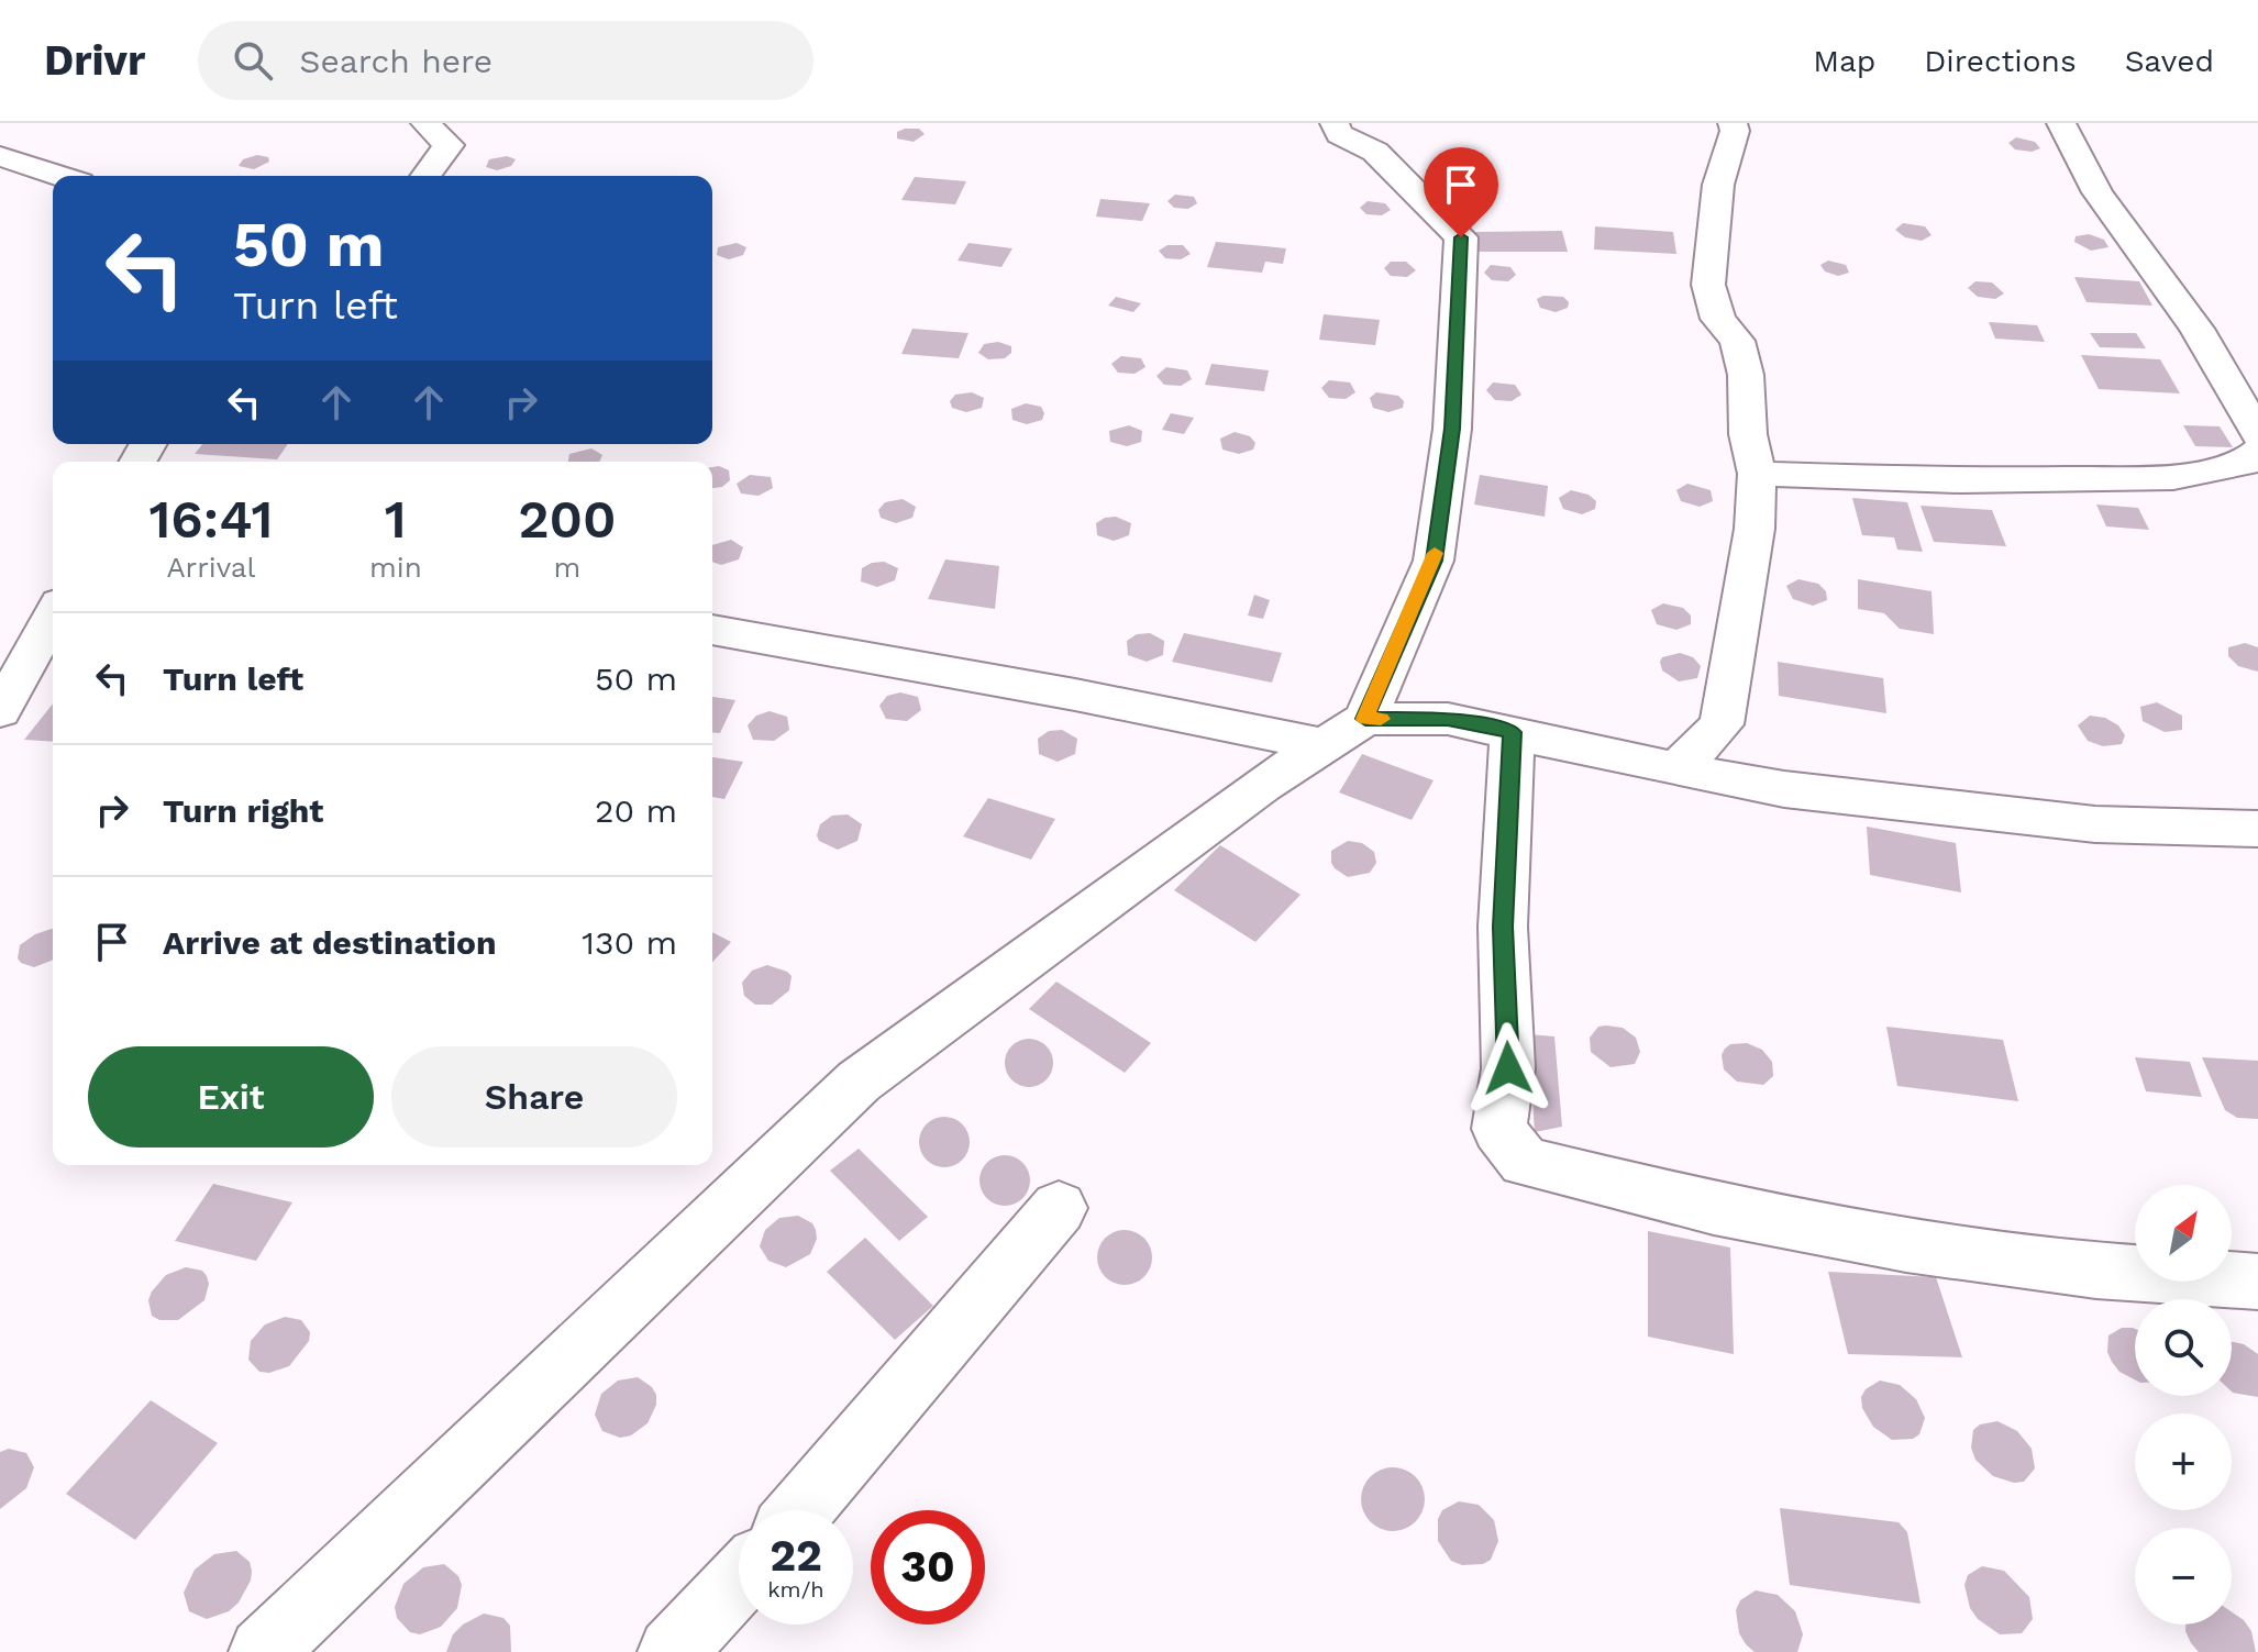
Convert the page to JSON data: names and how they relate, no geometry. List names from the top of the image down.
{
  "north": "top right",
  "page": {
    "header": "Drivr",
    "search": "Search here",
    "nav": ["Map", "Directions", "Saved"],
    "turn": ["50 m", "Turn left"],
    "eta": [
      "16:41",
      "Arrival",
      "1",
      "min",
      "200",
      "m"
    ],
    "list": [
      {
        "name": "Turn left",
        "value": "50 m"
      },
      {
        "name": "Turn right",
        "value": "20 m"
      },
      {
        "name": "Arrive at destination",
        "value": "130 m"
      }
    ],
    "buttons": ["Exit", "Share"],
    "map_buttons": ["+", "−"],
    "speed": "22 km/h",
    "limit": "30"
  }
}
